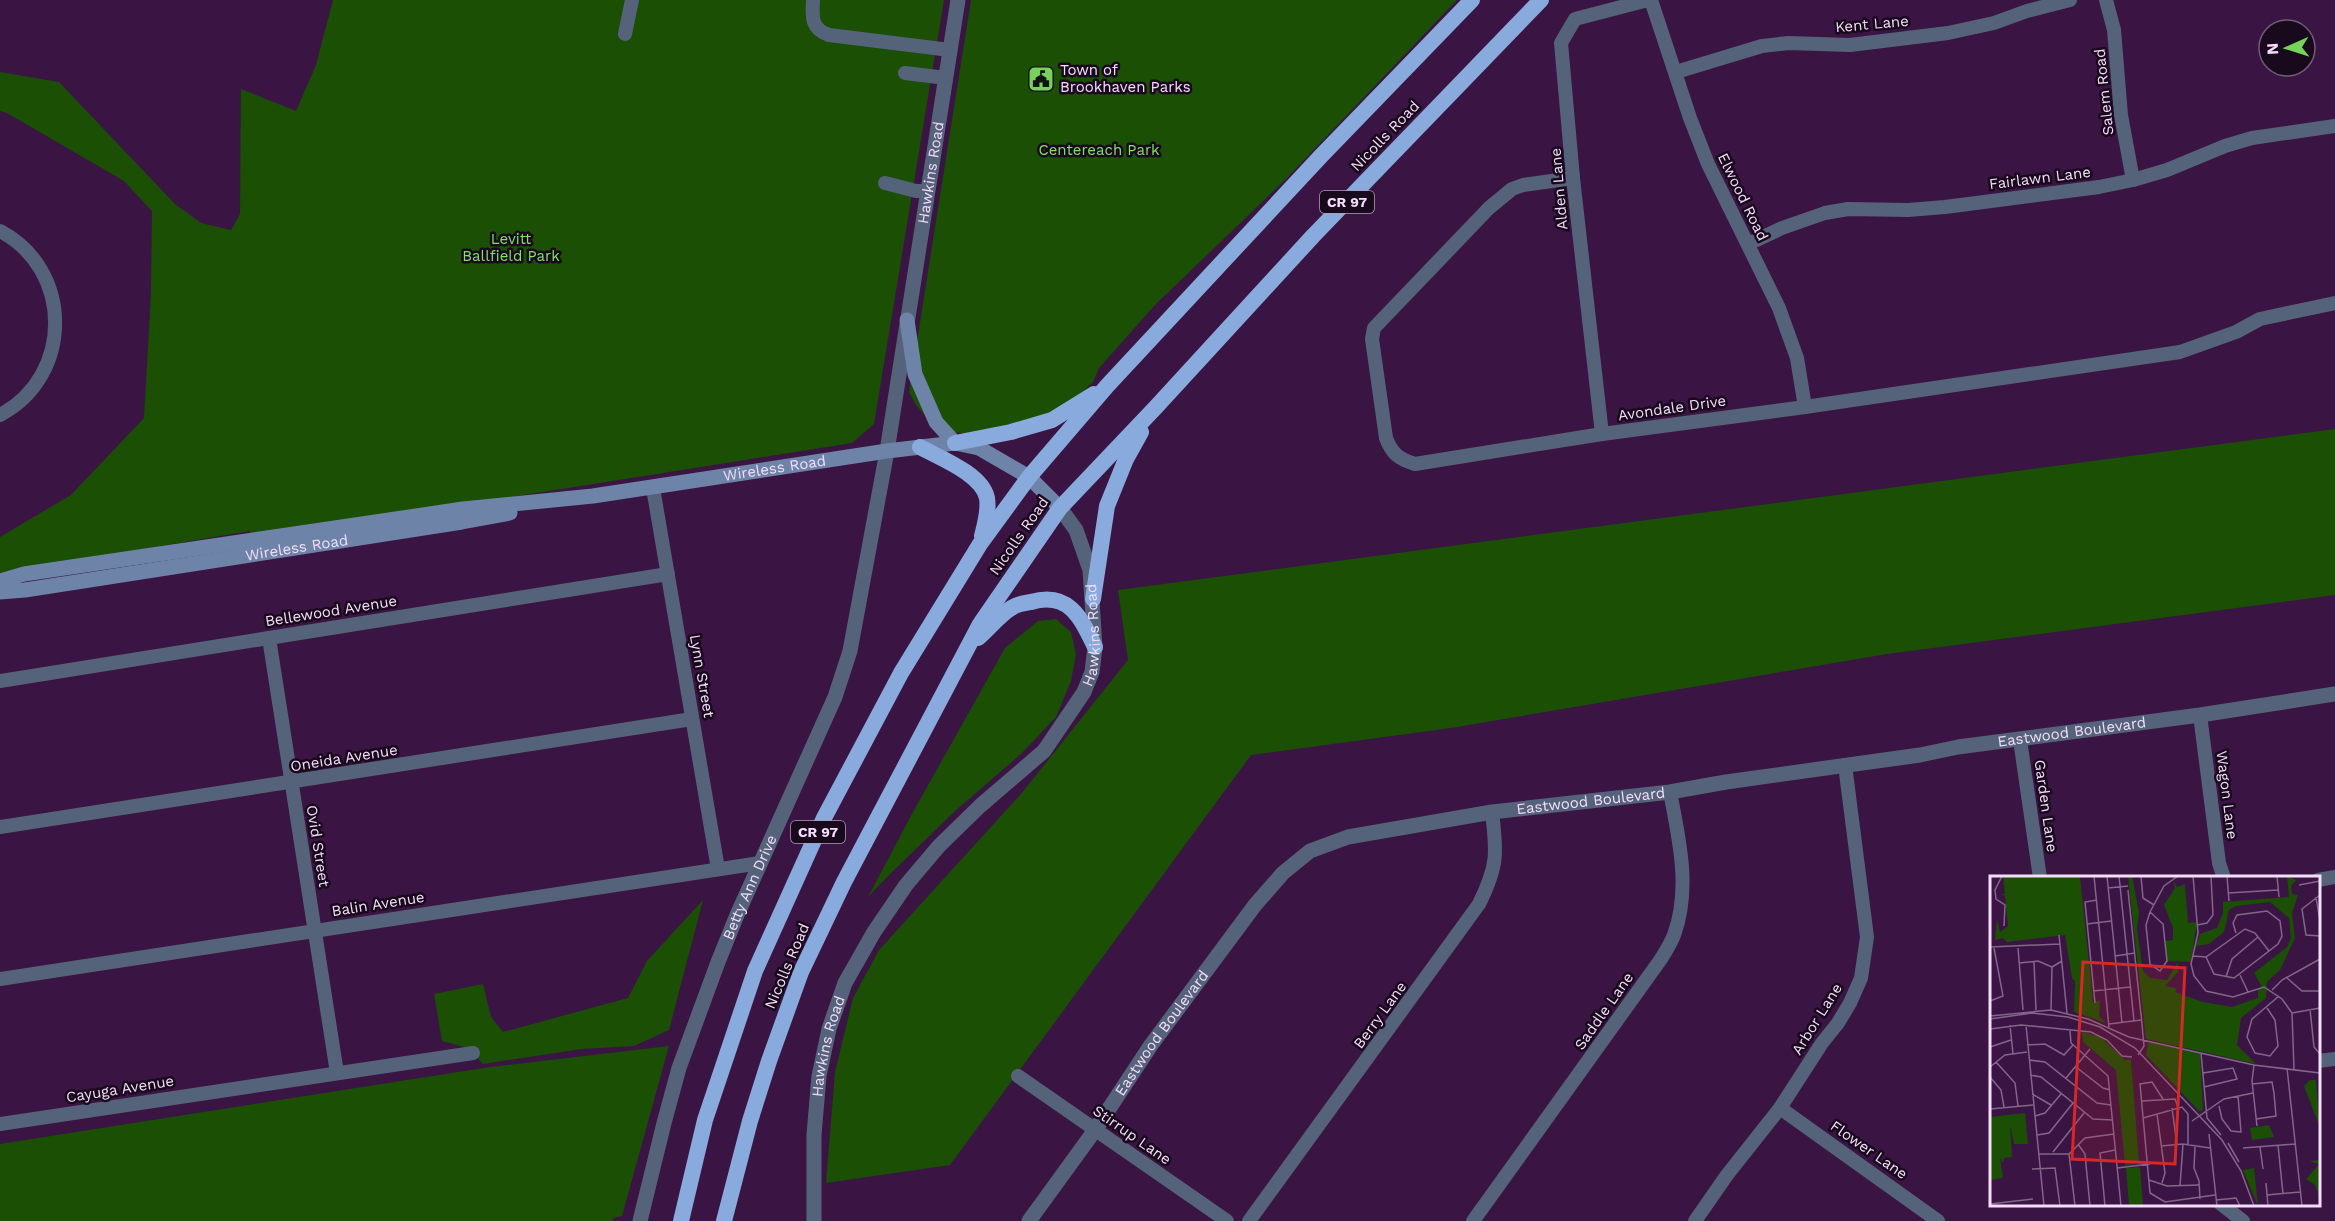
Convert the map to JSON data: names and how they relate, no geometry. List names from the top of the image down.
{
  "streets": {
    "highway": ["Nicolls Road", "CR 97"],
    "main road": ["Hawkins Road", "Wireless Road"],
    "street": [
      "Kent Lane",
      "Salem Road",
      "Fairlawn Lane",
      "Alden Lane",
      "Elwood Road",
      "Avondale Drive",
      "Bellewood Avenue",
      "Lynn Street",
      "Eastwood Boulevard",
      "Oneida Avenue",
      "Wagon Lane",
      "Garden Lane",
      "Ovid Street",
      "Betty Ann Drive",
      "Balin Avenue",
      "Saddle Lane",
      "Berry Lane",
      "Arbor Lane",
      "Cayuga Avenue",
      "Stirrup Lane",
      "Flower Lane"
    ]
  },
  "crossings": [
    ["Kent Lane", "Elwood Road"],
    ["Salem Road", "Fairlawn Lane"],
    ["Nicolls Road", "Hawkins Road"],
    ["Hawkins Road", "Wireless Road"],
    ["Hawkins Road", "Betty Ann Drive"],
    ["Fairlawn Lane", "Elwood Road"],
    ["Alden Lane", "Elwood Road"],
    ["Alden Lane", "Avondale Drive"],
    ["Elwood Road", "Avondale Drive"],
    ["Wireless Road", "Lynn Street"],
    ["Wireless Road", "Betty Ann Drive"],
    ["Bellewood Avenue", "Lynn Street"],
    ["Bellewood Avenue", "Ovid Street"],
    ["Lynn Street", "Oneida Avenue"],
    ["Lynn Street", "Balin Avenue"],
    ["Eastwood Boulevard", "Wagon Lane"],
    ["Eastwood Boulevard", "Garden Lane"],
    ["Eastwood Boulevard", "Saddle Lane"],
    ["Eastwood Boulevard", "Berry Lane"],
    ["Eastwood Boulevard", "Arbor Lane"],
    ["Eastwood Boulevard", "Stirrup Lane"],
    ["Oneida Avenue", "Ovid Street"],
    ["Ovid Street", "Balin Avenue"],
    ["Ovid Street", "Cayuga Avenue"],
    ["Betty Ann Drive", "Balin Avenue"],
    ["Arbor Lane", "Flower Lane"]
  ],
  "parks": ["Centereach Park", "Levitt Ballfield Park"],
  "places": {
    "public building": ["Town of Brookhaven Parks"]
  },
  "north": "left"
}
